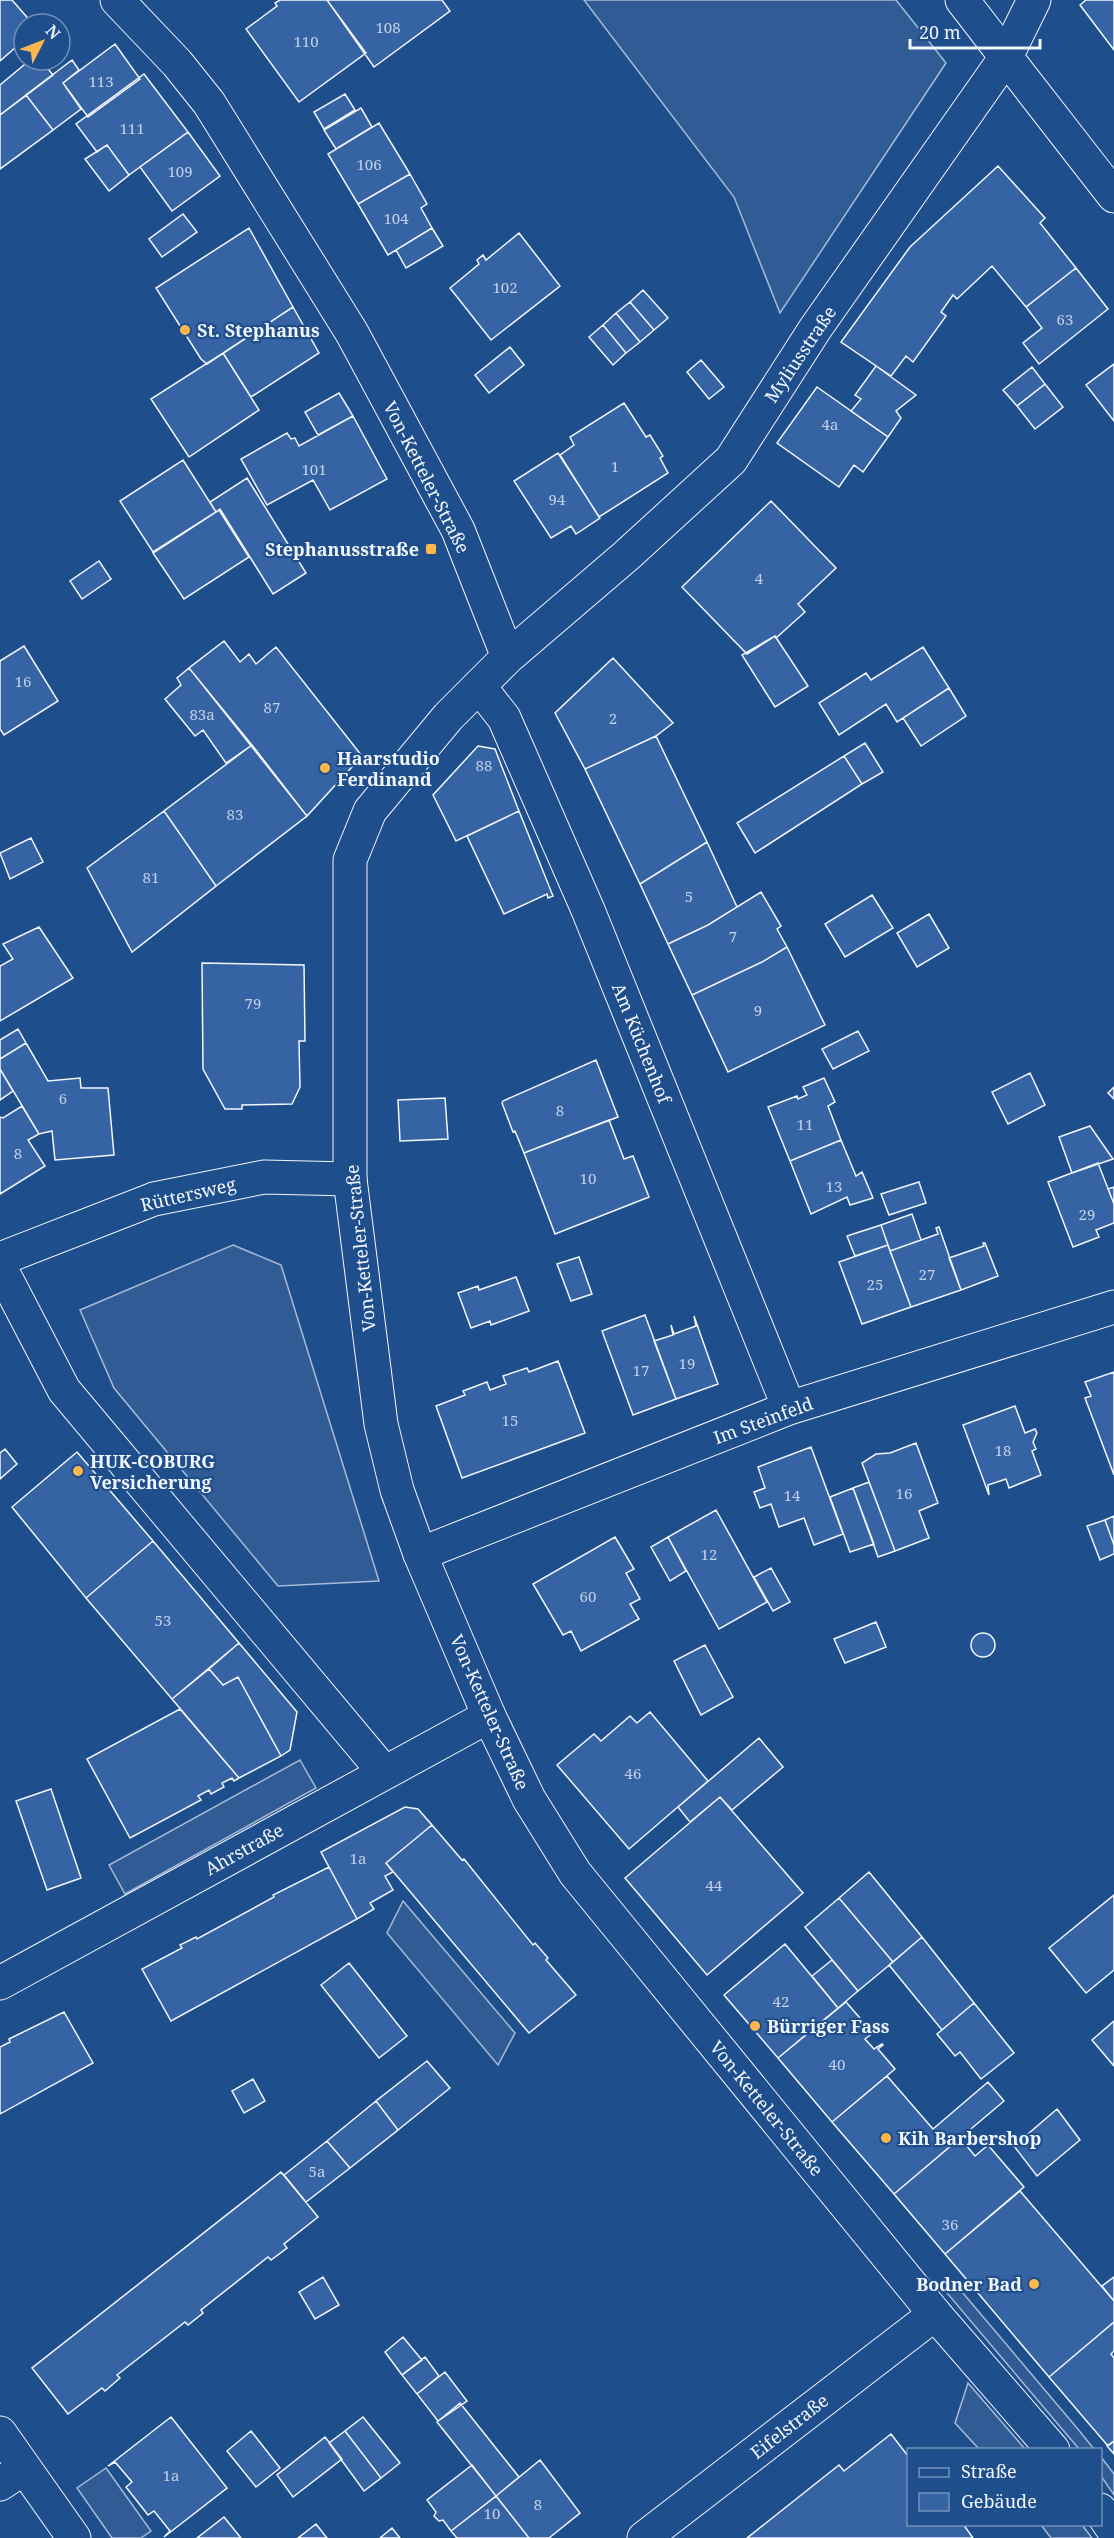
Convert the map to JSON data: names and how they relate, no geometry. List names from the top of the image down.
{
  "streets": {
    "street": [
      "Myliusstraße",
      "Von-Ketteler-Straße",
      "Am Küchenhof",
      "Rüttersweg",
      "Im Steinfeld",
      "Ahrstraße",
      "Eifelstraße"
    ]
  },
  "crossings": [
    ["Myliusstraße", "Von-Ketteler-Straße"],
    ["Von-Ketteler-Straße", "Am Küchenhof"],
    ["Von-Ketteler-Straße", "Rüttersweg"],
    ["Von-Ketteler-Straße", "Im Steinfeld"],
    ["Von-Ketteler-Straße", "Ahrstraße"],
    ["Von-Ketteler-Straße", "Eifelstraße"],
    ["Am Küchenhof", "Im Steinfeld"]
  ],
  "places": {
    "other": [
      "St. Stephanus",
      "Haarstudio Ferdinand",
      "HUK-COBURG Versicherung",
      "Bürriger Fass",
      "Kih Barbershop",
      "Bodner Bad"
    ],
    "transit": ["Stephanusstraße"]
  },
  "house_numbers": [
    "108",
    "110",
    "113",
    "111",
    "106",
    "109",
    "104",
    "102",
    "63",
    "4a",
    "1",
    "101",
    "94",
    "4",
    "16",
    "87",
    "83a",
    "2",
    "88",
    "83",
    "81",
    "5",
    "7",
    "79",
    "9",
    "6",
    "8",
    "11",
    "8",
    "10",
    "13",
    "29",
    "27",
    "25",
    "19",
    "17",
    "15",
    "18",
    "16",
    "14",
    "12",
    "60",
    "53",
    "46",
    "1a",
    "44",
    "42",
    "40",
    "5a",
    "36",
    "1a",
    "8",
    "10"
  ],
  "legend": ["Straße", "Gebäude"],
  "scale_bar": "20 m",
  "north": "top right"
}
